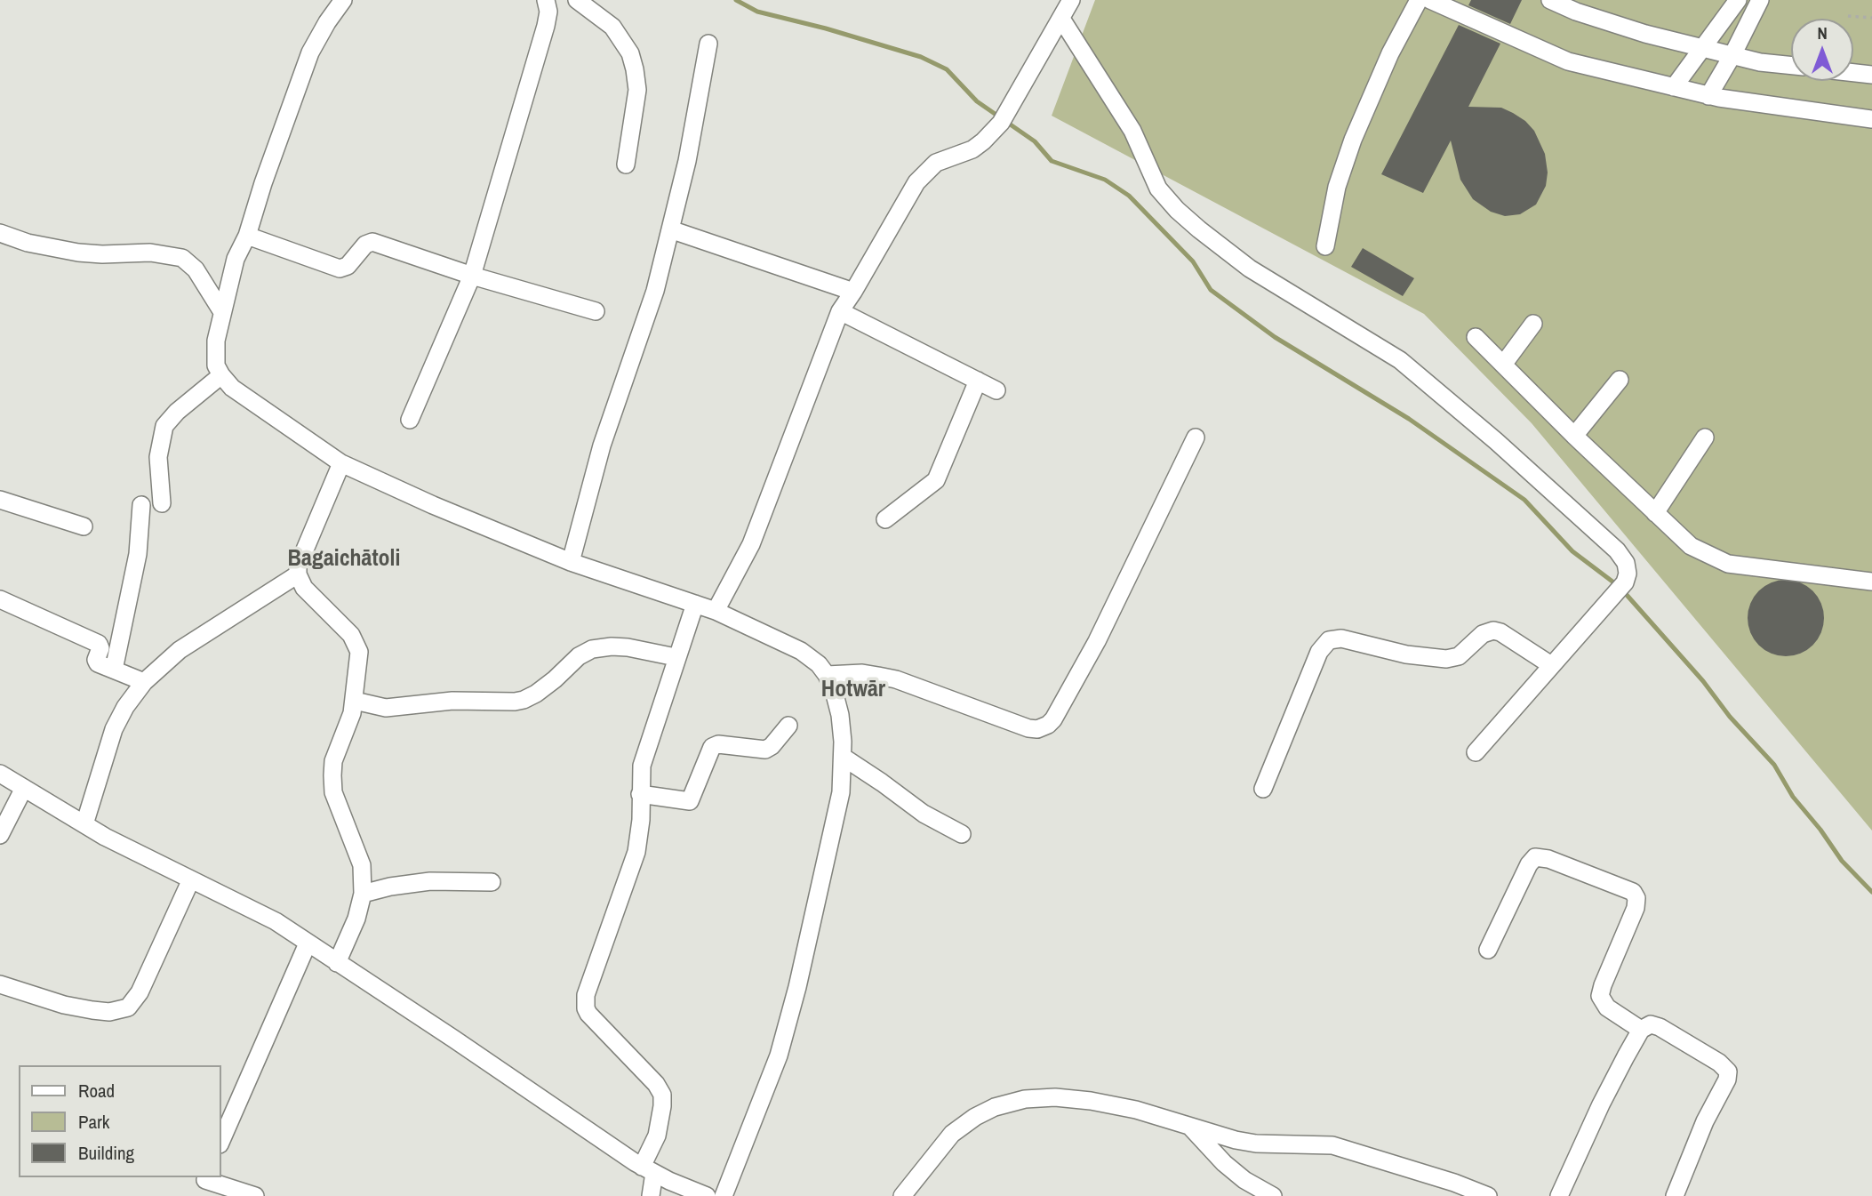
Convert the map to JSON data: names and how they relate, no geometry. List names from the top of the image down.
{
  "districts": ["Bagaichātoli", "Hotwār"],
  "legend": ["Road", "Park", "Building"],
  "north": "top"
}
